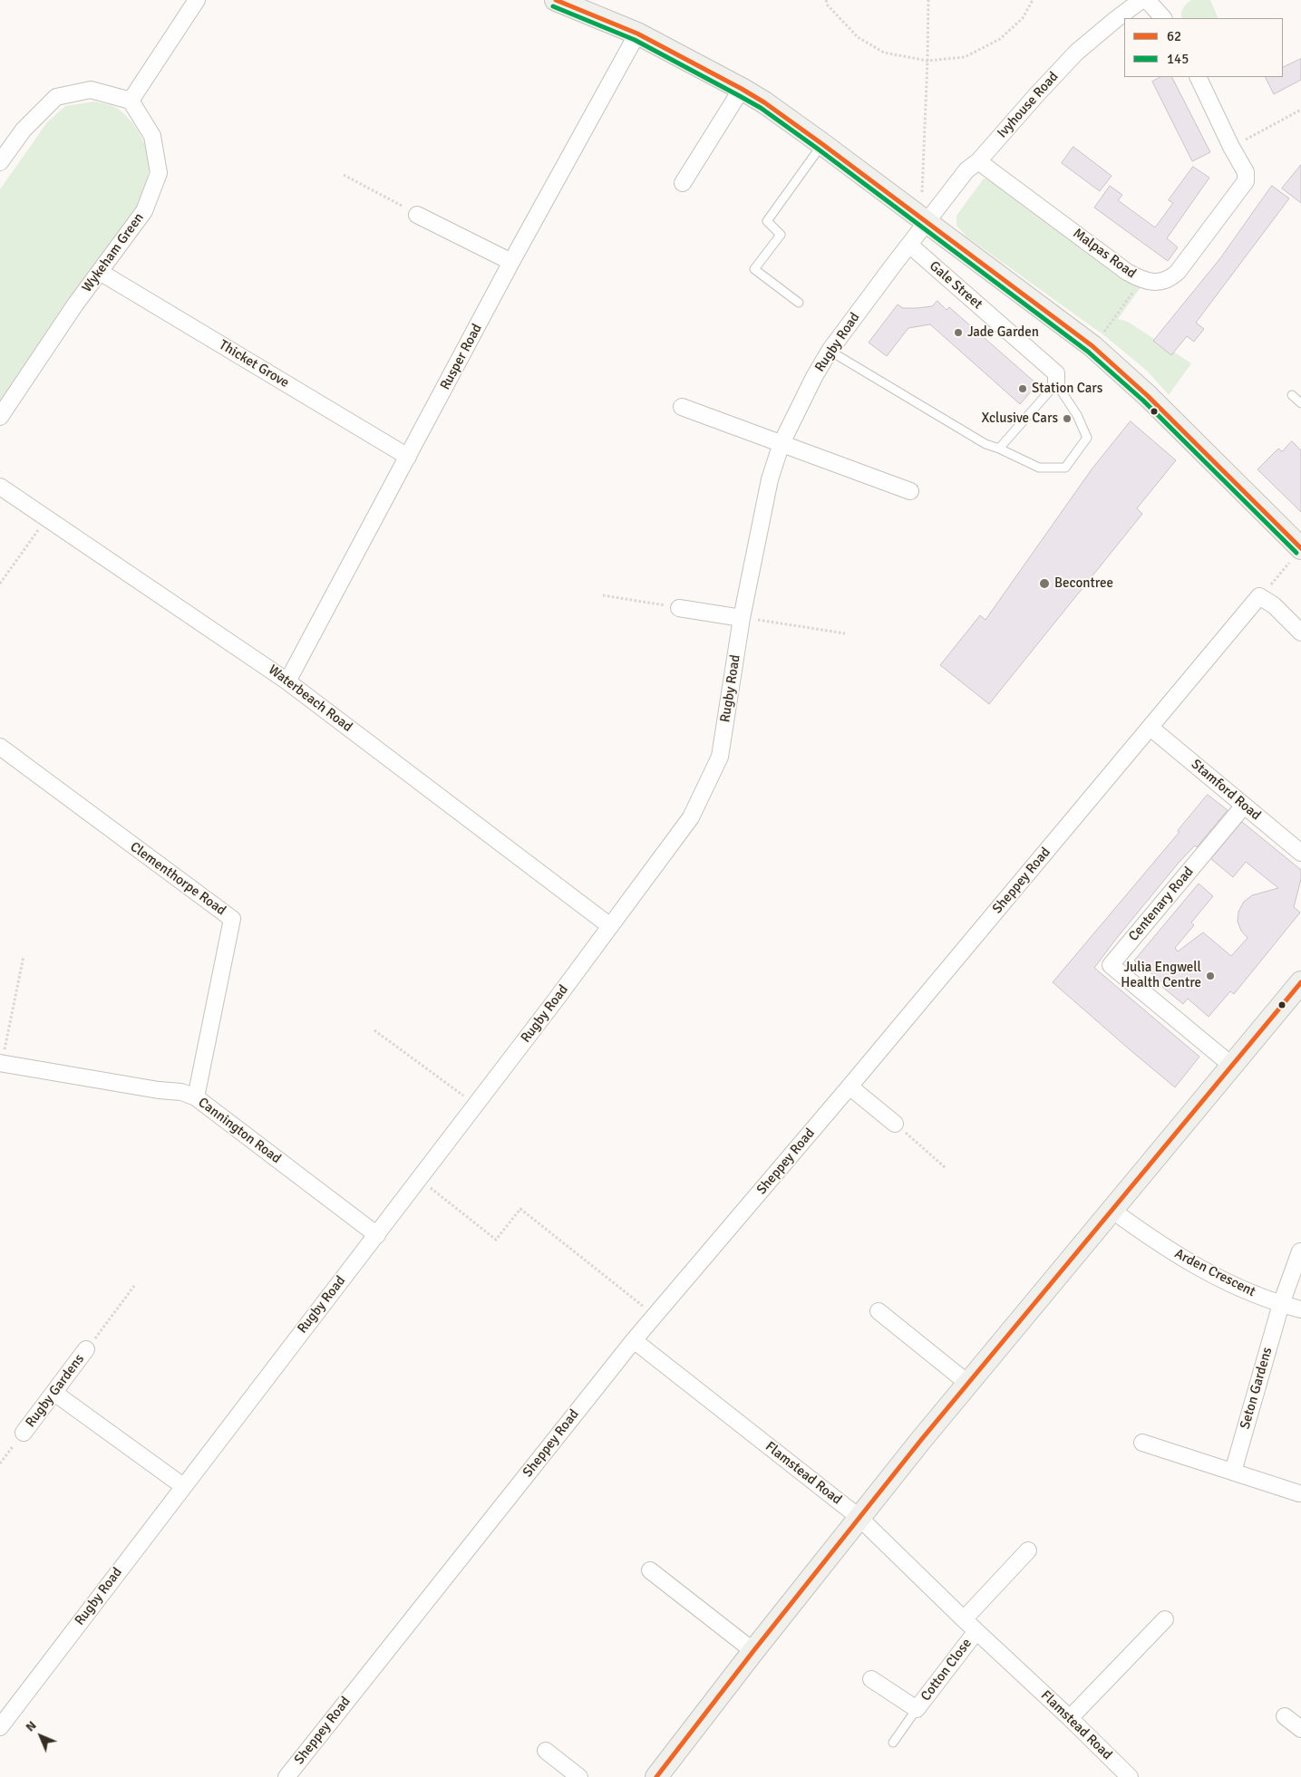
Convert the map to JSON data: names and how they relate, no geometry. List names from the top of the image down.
{
  "streets": {
    "street": [
      "Ivyhouse Road",
      "Wykeham Green",
      "Malpas Road",
      "Gale Street",
      "Rugby Road",
      "Rusper Road",
      "Thicket Grove",
      "Waterbeach Road",
      "Stamford Road",
      "Clementhorpe Road",
      "Sheppey Road",
      "Centenary Road",
      "Cannington Road",
      "Arden Crescent",
      "Seton Gardens",
      "Rugby Gardens",
      "Flamstead Road",
      "Cotton Close"
    ]
  },
  "crossings": [
    ["Ivyhouse Road", "Malpas Road"],
    ["Ivyhouse Road", "Rugby Road"],
    ["Wykeham Green", "Thicket Grove"],
    ["Gale Street", "Rugby Road"],
    ["Rugby Road", "Waterbeach Road"],
    ["Rugby Road", "Cannington Road"],
    ["Rusper Road", "Thicket Grove"],
    ["Rusper Road", "Waterbeach Road"],
    ["Stamford Road", "Sheppey Road"],
    ["Stamford Road", "Centenary Road"],
    ["Clementhorpe Road", "Cannington Road"],
    ["Sheppey Road", "Flamstead Road"],
    ["Arden Crescent", "Seton Gardens"],
    ["Flamstead Road", "Cotton Close"]
  ],
  "places": [
    "Jade Garden",
    "Station Cars",
    "Xclusive Cars",
    "Becontree",
    "Julia Engwell Health Centre"
  ],
  "lines": ["transit line 62", "transit line 145"],
  "legend": ["62", "145"],
  "north": "top left"
}
